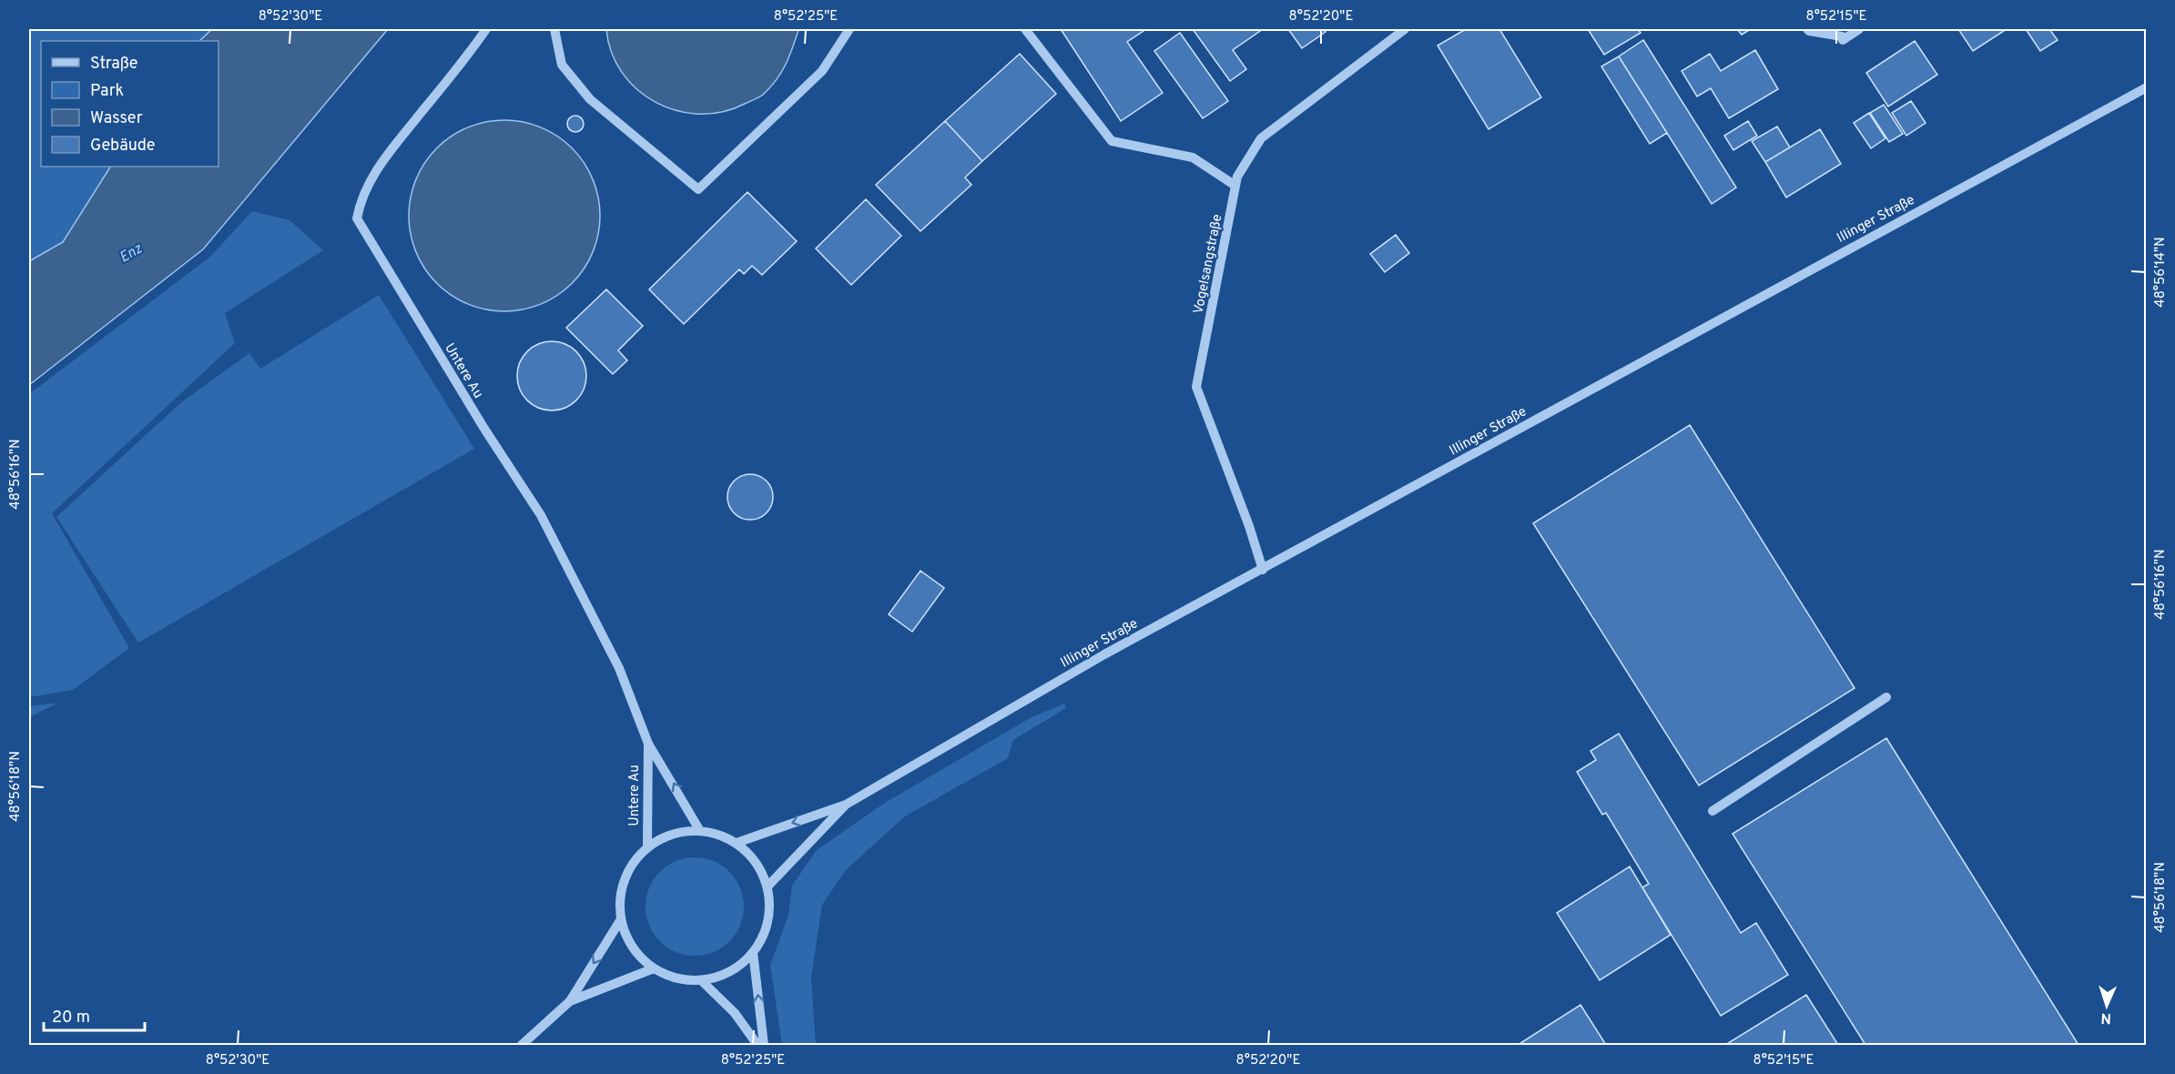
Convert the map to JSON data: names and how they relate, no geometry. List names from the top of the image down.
{
  "streets": {
    "street": ["Illinger Straße", "Vogelsangstraße", "Untere Au"]
  },
  "crossings": [
    ["Illinger Straße", "Vogelsangstraße"],
    ["Illinger Straße", "Untere Au"]
  ],
  "water": ["Enz"],
  "legend": [
    "Straße",
    "Park",
    "Wasser",
    "Gebäude"
  ],
  "scale_bar": "20 m",
  "north": "bottom",
  "coordinates": [
    "8°52'30\"E",
    "8°52'25\"E",
    "8°52'20\"E",
    "8°52'15\"E",
    "48°56'14\"N",
    "48°56'16\"N",
    "48°56'18\"N"
  ]
}
